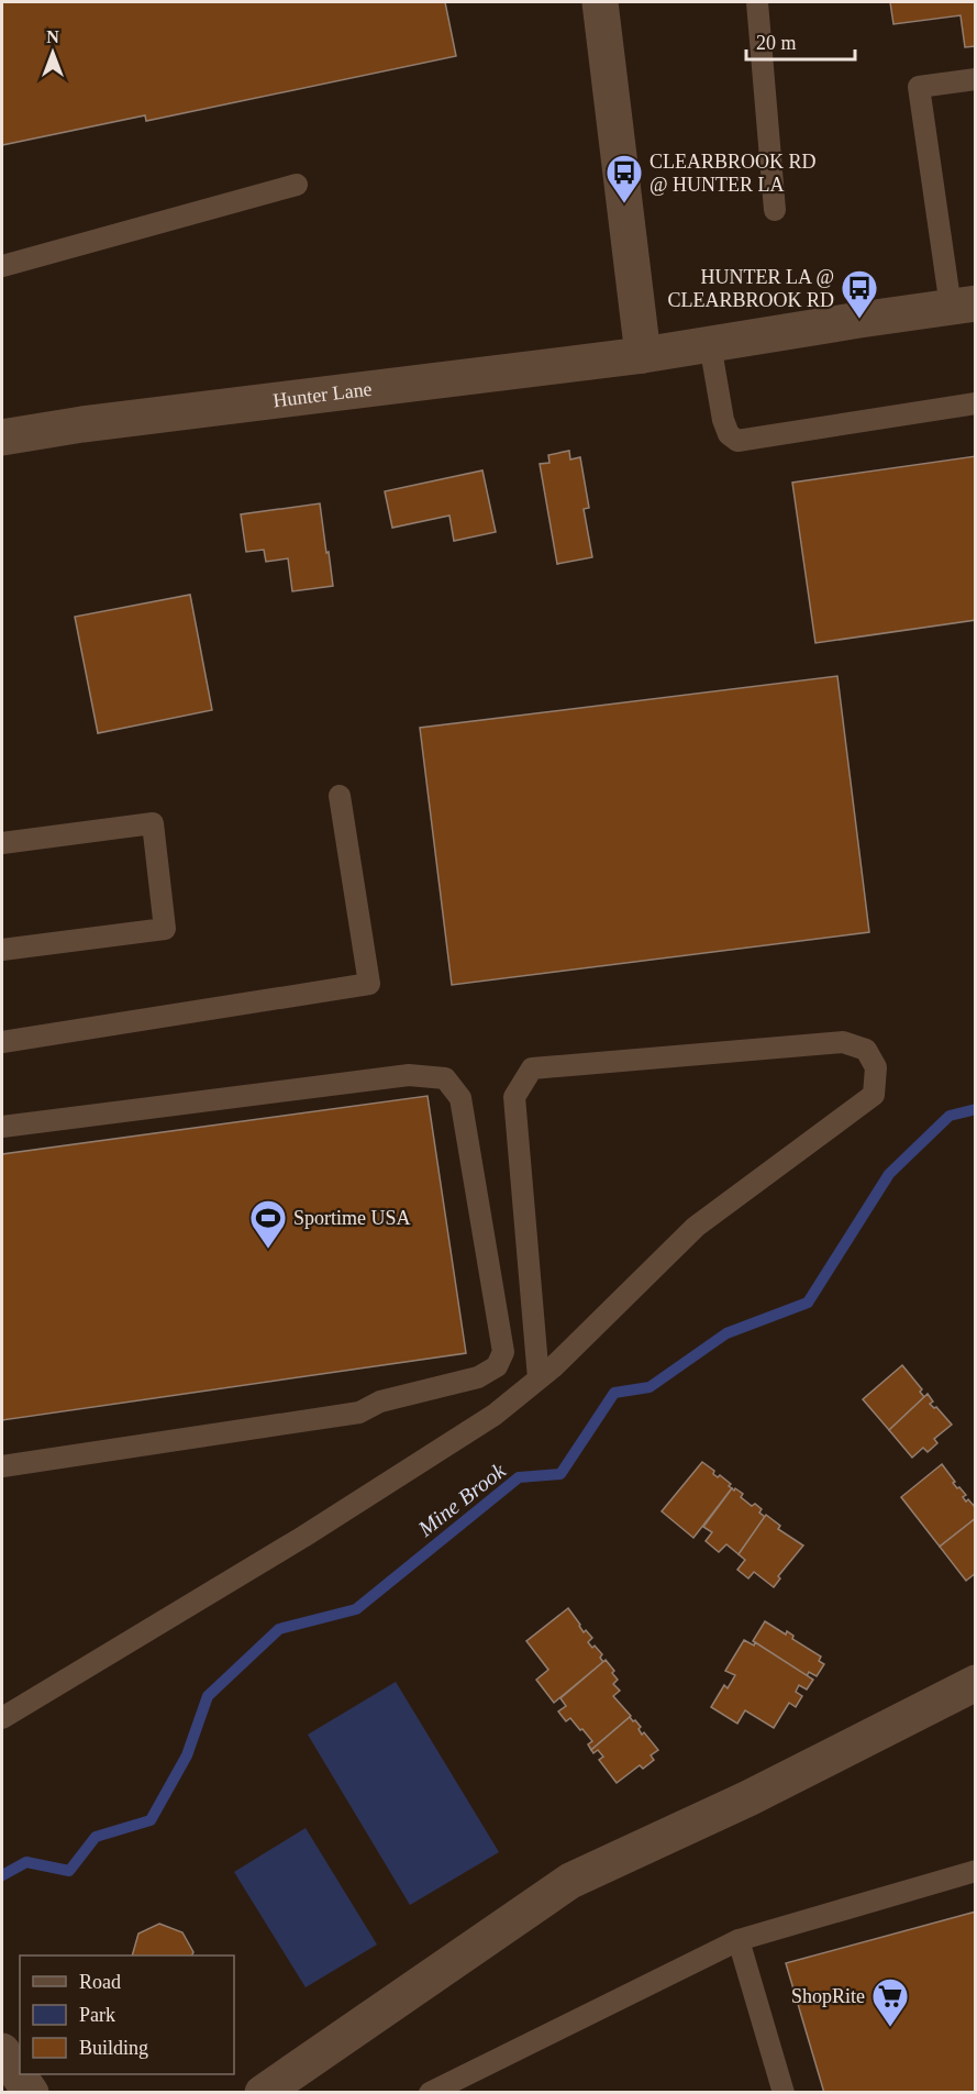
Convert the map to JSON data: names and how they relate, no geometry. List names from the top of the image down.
{
  "streets": {
    "street": ["Hunter Lane"]
  },
  "water": ["Mine Brook"],
  "places": {
    "bus stop": ["CLEARBROOK RD @ HUNTER LA", "HUNTER LA @ CLEARBROOK RD"],
    "sports": ["Sportime USA"],
    "supermarket": ["ShopRite"]
  },
  "legend": ["Road", "Park", "Building"],
  "scale_bar": "20 m",
  "north": "top"
}
